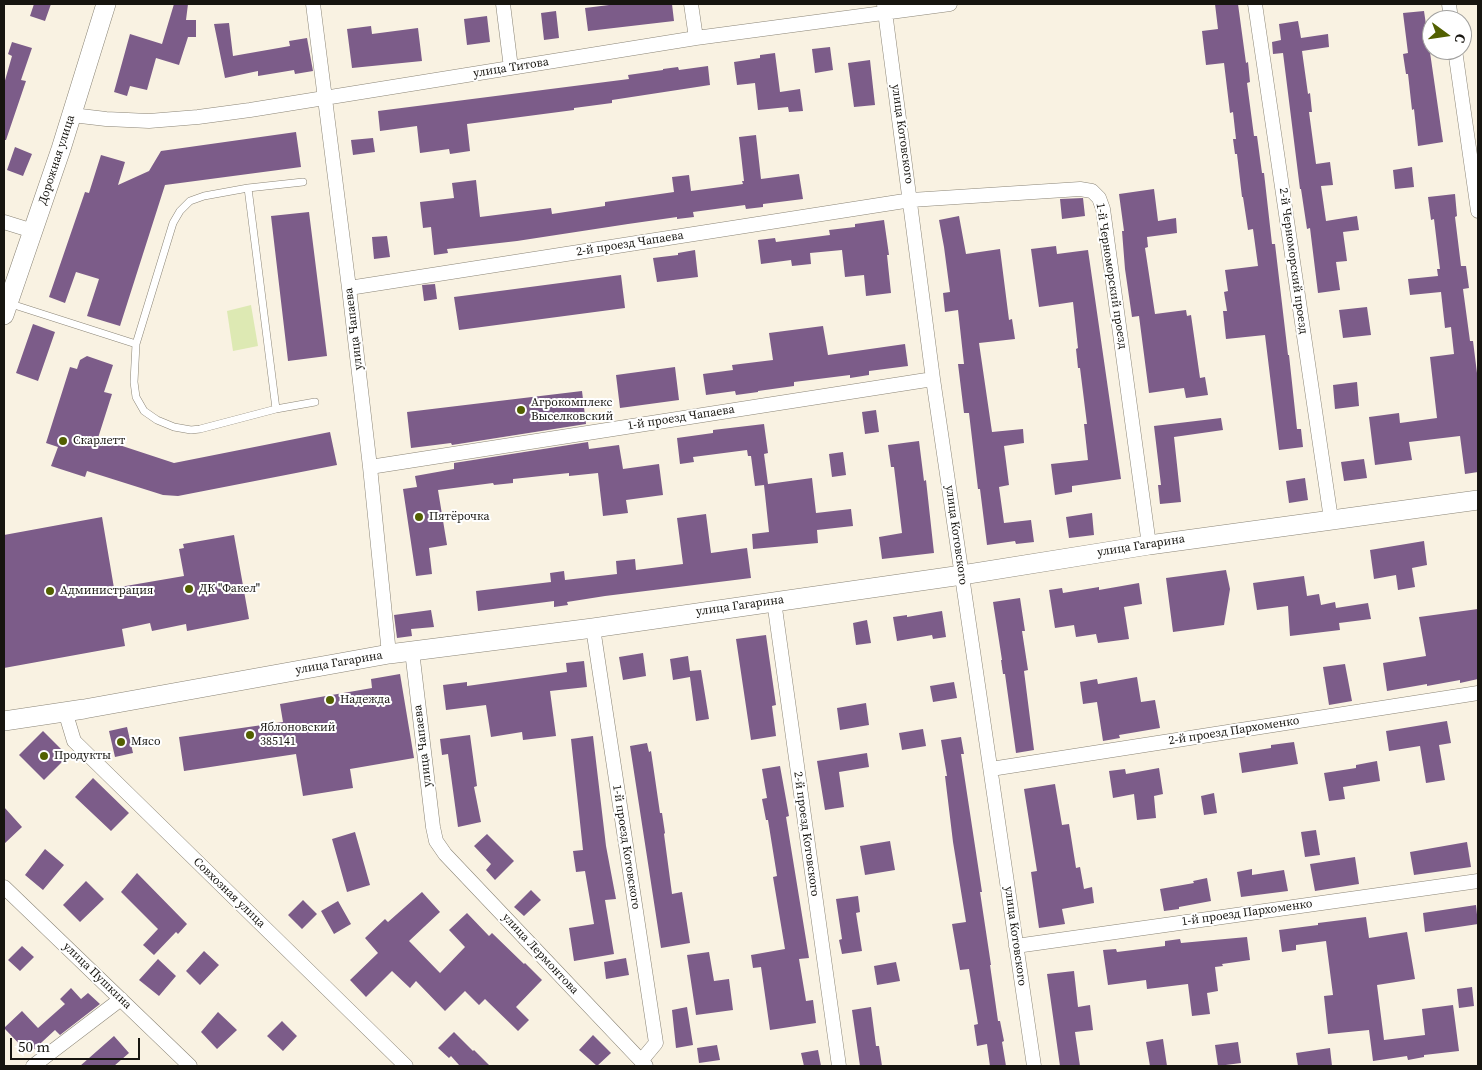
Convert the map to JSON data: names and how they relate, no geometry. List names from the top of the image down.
{
  "streets": {
    "street": [
      "улица Титова",
      "улица Котовского",
      "Дорожная улица",
      "2-й проезд Чапаева",
      "2-й Черноморский проезд",
      "1-й Черноморский проезд",
      "улица Чапаева",
      "1-й проезд Чапаева",
      "улица Гагарина",
      "2-й проезд Пархоменко",
      "2-й проезд Котовского",
      "1-й проезд Котовского",
      "Совхозная улица",
      "1-й проезд Пархоменко",
      "улица Лермонтова",
      "улица Пушкина"
    ]
  },
  "crossings": [
    ["улица Титова", "улица Котовского"],
    ["улица Титова", "Дорожная улица"],
    ["улица Титова", "улица Чапаева"],
    ["улица Котовского", "2-й проезд Чапаева"],
    ["улица Котовского", "1-й Черноморский проезд"],
    ["улица Котовского", "1-й проезд Чапаева"],
    ["улица Котовского", "улица Гагарина"],
    ["улица Котовского", "2-й проезд Пархоменко"],
    ["улица Котовского", "1-й проезд Пархоменко"],
    ["2-й проезд Чапаева", "1-й Черноморский проезд"],
    ["2-й проезд Чапаева", "улица Чапаева"],
    ["2-й Черноморский проезд", "улица Гагарина"],
    ["1-й Черноморский проезд", "улица Гагарина"],
    ["улица Чапаева", "1-й проезд Чапаева"],
    ["улица Чапаева", "улица Гагарина"],
    ["улица Чапаева", "улица Лермонтова"],
    ["улица Гагарина", "2-й проезд Котовского"],
    ["улица Гагарина", "1-й проезд Котовского"],
    ["улица Гагарина", "Совхозная улица"],
    ["1-й проезд Котовского", "улица Лермонтова"]
  ],
  "places": [
    "Агрокомплекс Выселковский",
    "Скарлетт",
    "Пятёрочка",
    "ДК \"Факел\"",
    "Администрация",
    "Надежда",
    "Яблоновский 385141",
    "Мясо",
    "Продукты"
  ],
  "scale_bar": "50 m",
  "north": "right"
}
